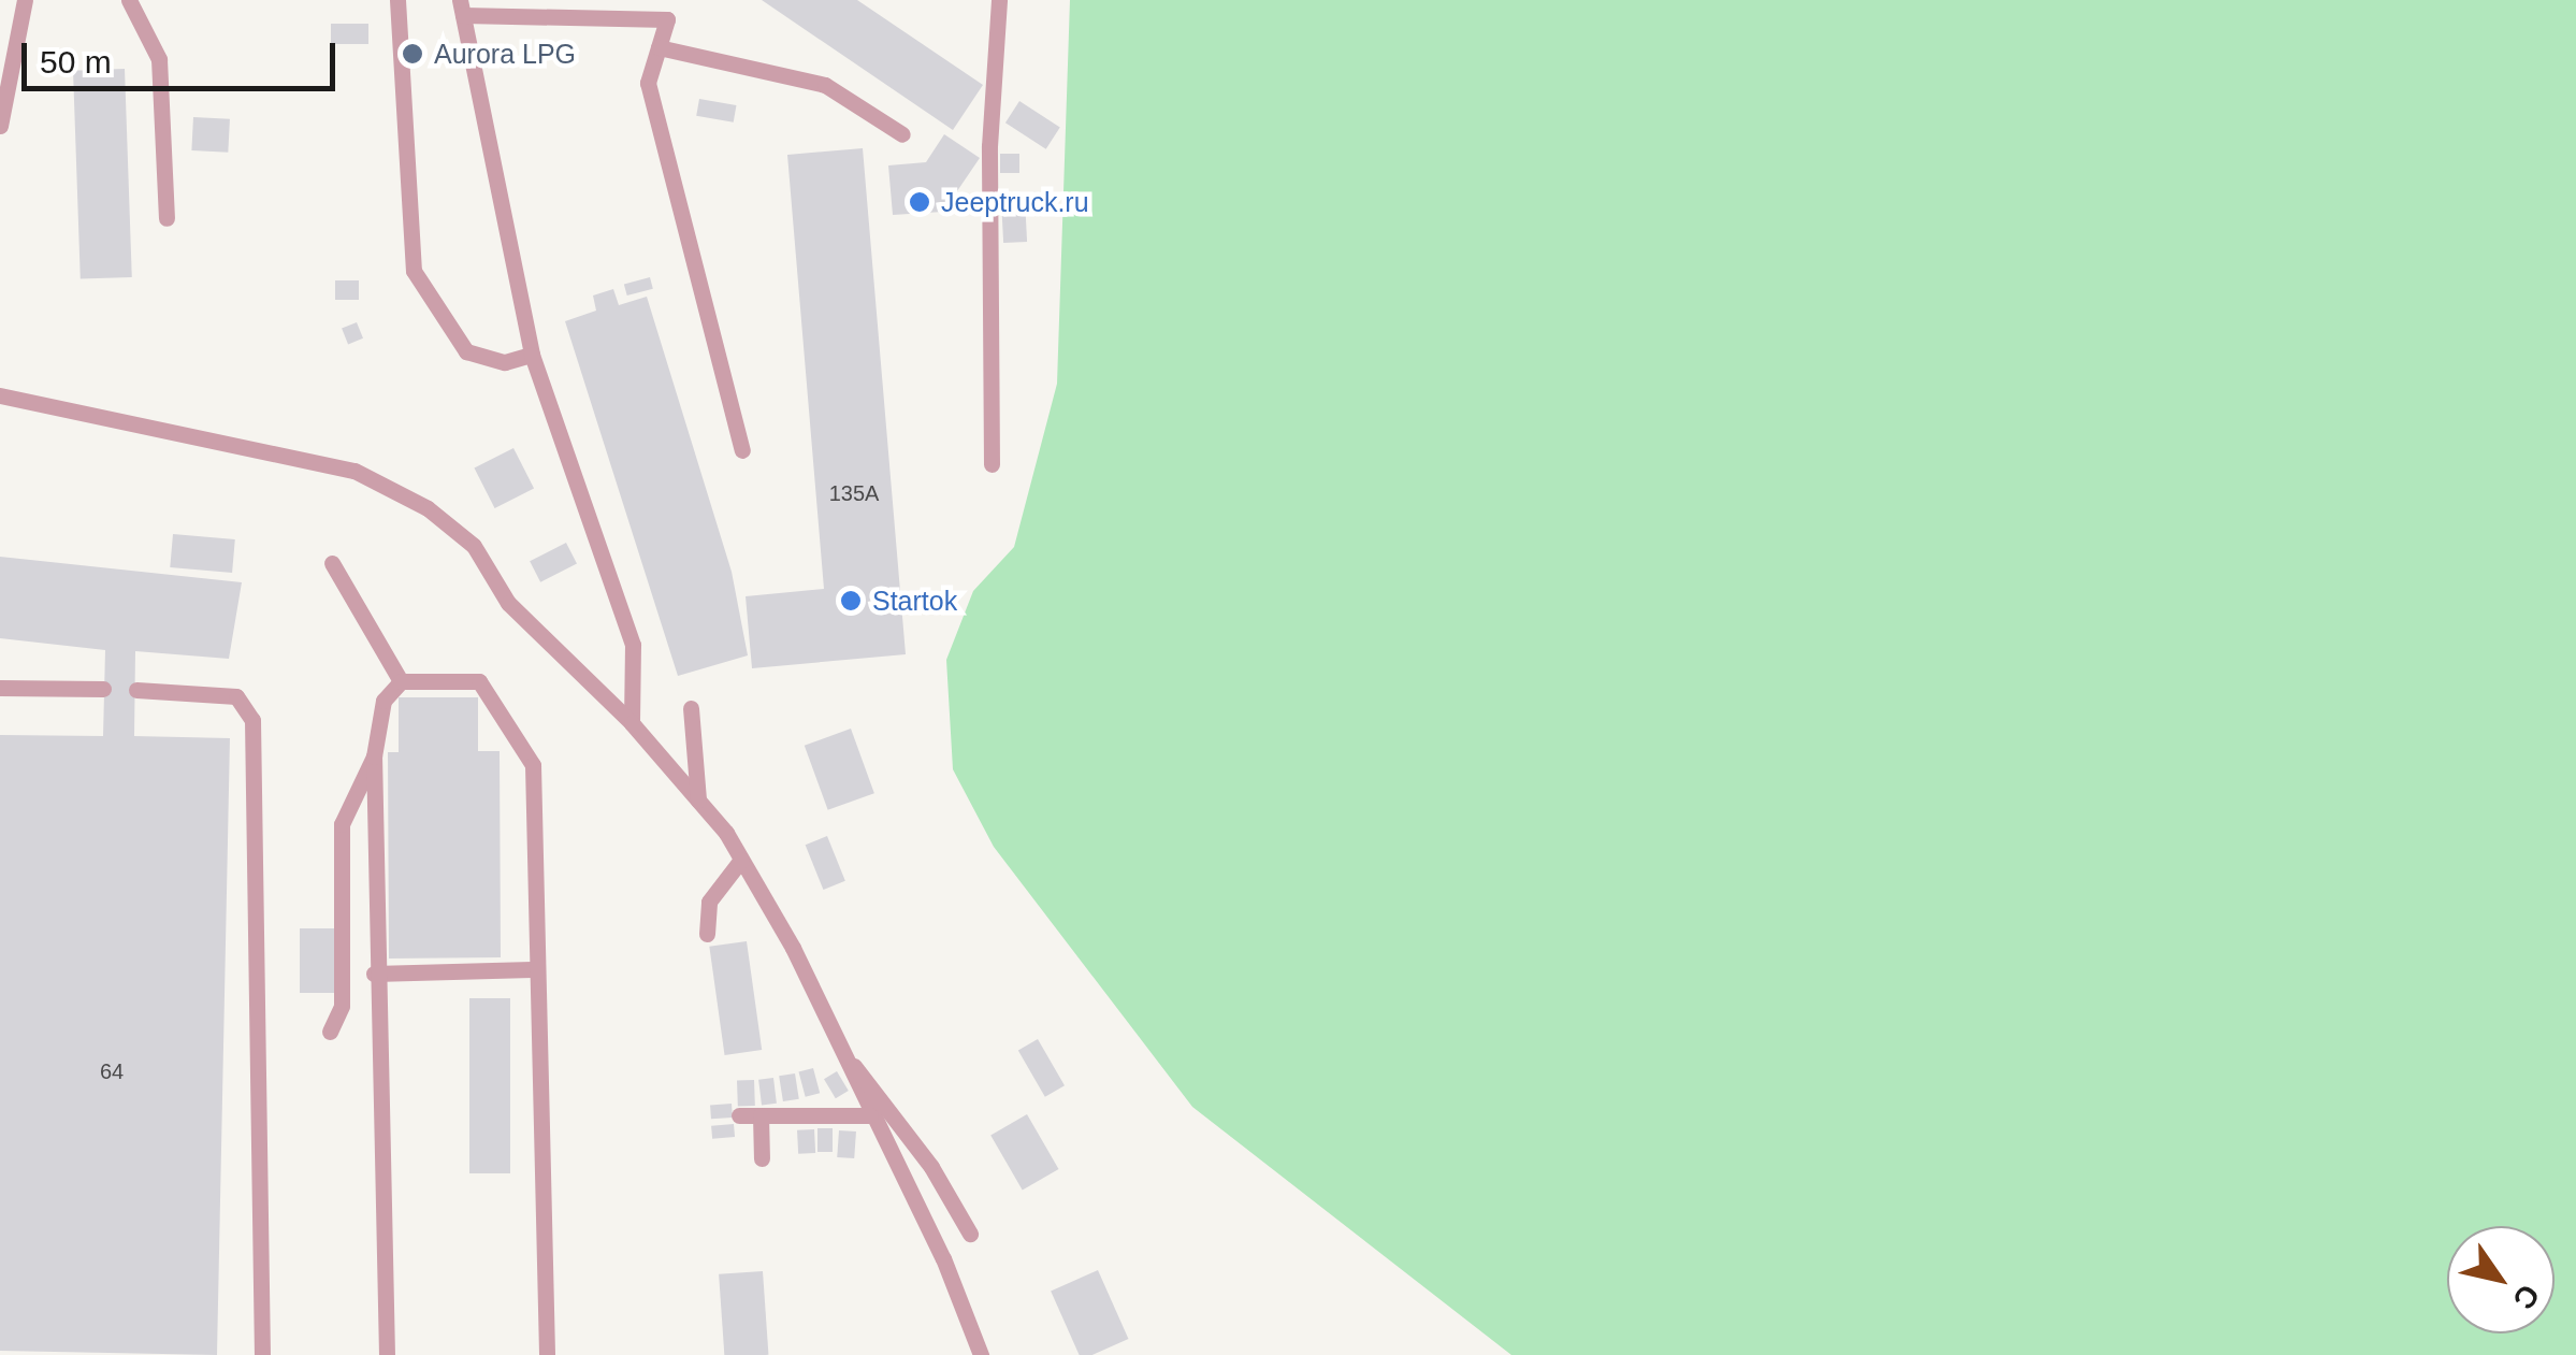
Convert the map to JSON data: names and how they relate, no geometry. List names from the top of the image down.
{
  "places": ["Aurora LPG", "Jeeptruck.ru", "Startok"],
  "house_numbers": ["135А", "64"],
  "scale_bar": "50 m",
  "north": "bottom right"
}
